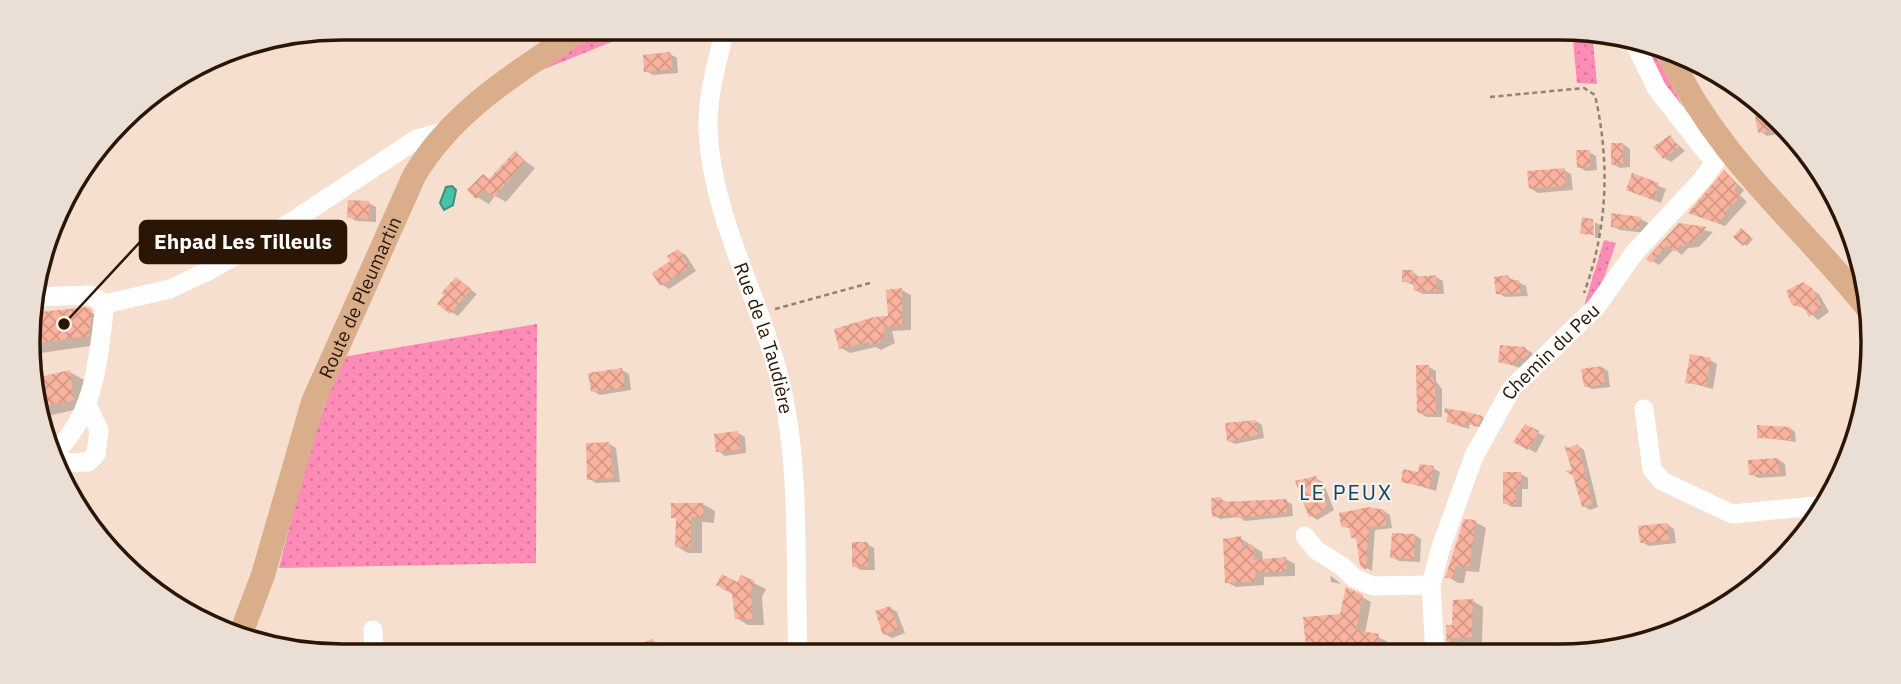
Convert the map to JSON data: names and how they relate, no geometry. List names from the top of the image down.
{
  "streets": {
    "main road": ["Route de Pleumartin"],
    "street": ["Rue de la Taudière", "Chemin du Peu"]
  },
  "districts": ["LE PEUX"],
  "places": ["Ehpad Les Tilleuls"]
}
